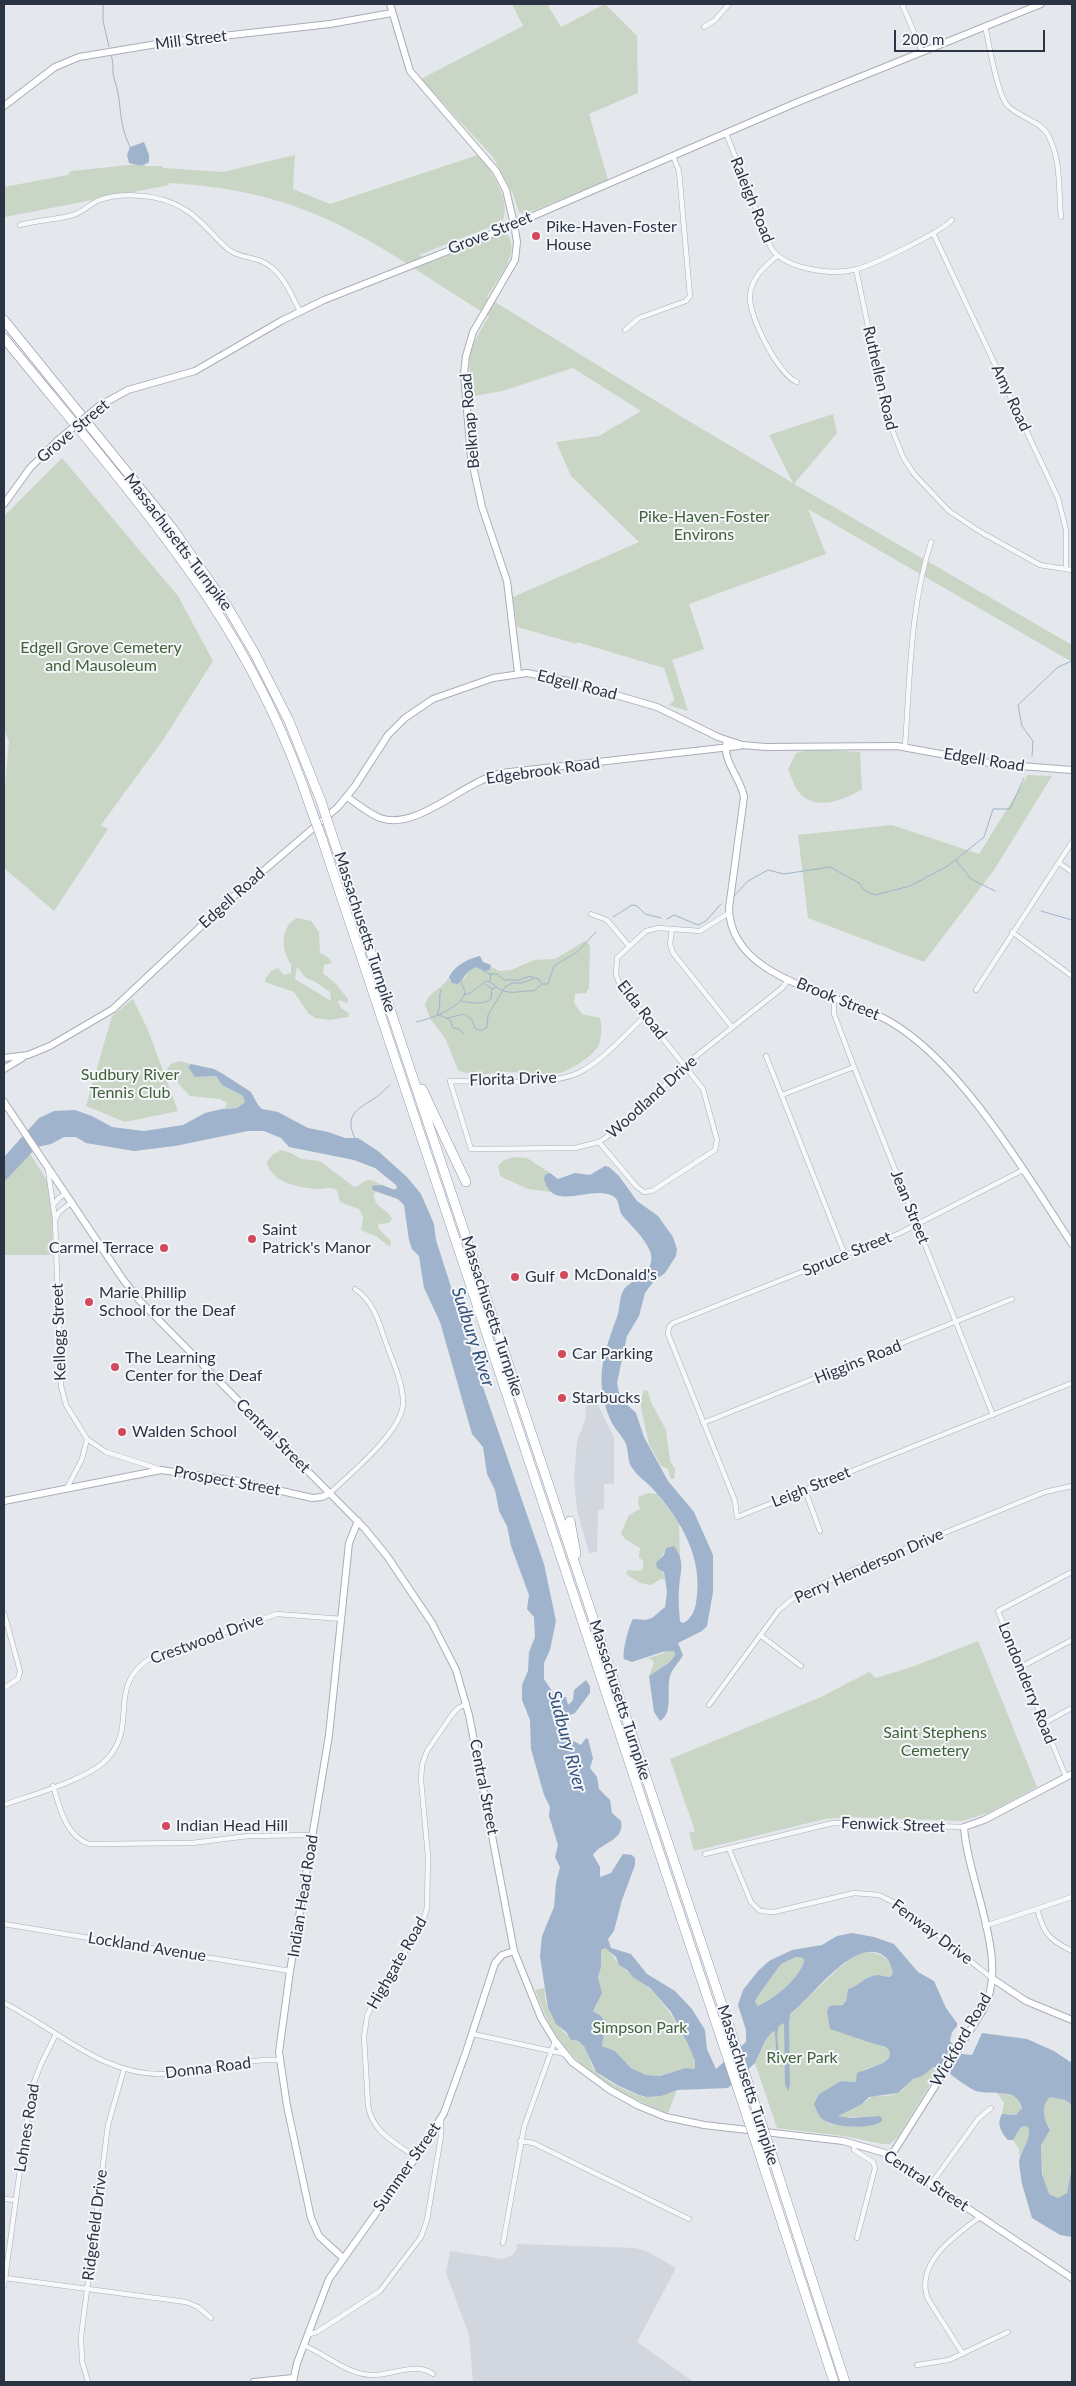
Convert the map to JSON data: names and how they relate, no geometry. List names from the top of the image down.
{
  "streets": {
    "highway": ["Massachusetts Turnpike"],
    "street": [
      "Mill Street",
      "Raleigh Road",
      "Grove Street",
      "Ruthellen Road",
      "Amy Road",
      "Belknap Road",
      "Edgell Road",
      "Edgebrook Road",
      "Brook Street",
      "Elda Road",
      "Florita Drive",
      "Woodland Drive",
      "Jean Street",
      "Spruce Street",
      "Kellogg Street",
      "Higgins Road",
      "Central Street",
      "Prospect Street",
      "Leigh Street",
      "Perry Henderson Drive",
      "Crestwood Drive",
      "Londonderry Road",
      "Fenwick Street",
      "Indian Head Road",
      "Fenway Drive",
      "Lockland Avenue",
      "Highgate Road",
      "Wickford Road",
      "Donna Road",
      "Lohnes Road",
      "Summer Street",
      "Ridgefield Drive"
    ]
  },
  "crossings": [
    ["Mill Street", "Belknap Road"],
    ["Raleigh Road", "Grove Street"],
    ["Raleigh Road", "Ruthellen Road"],
    ["Raleigh Road", "Amy Road"],
    ["Grove Street", "Belknap Road"],
    ["Ruthellen Road", "Amy Road"],
    ["Belknap Road", "Edgell Road"],
    ["Edgell Road", "Edgebrook Road"],
    ["Edgebrook Road", "Brook Street"],
    ["Brook Street", "Elda Road"],
    ["Brook Street", "Woodland Drive"],
    ["Brook Street", "Jean Street"],
    ["Brook Street", "Spruce Street"],
    ["Elda Road", "Florita Drive"],
    ["Elda Road", "Woodland Drive"],
    ["Florita Drive", "Woodland Drive"],
    ["Jean Street", "Spruce Street"],
    ["Jean Street", "Higgins Road"],
    ["Jean Street", "Leigh Street"],
    ["Spruce Street", "Leigh Street"],
    ["Kellogg Street", "Central Street"],
    ["Kellogg Street", "Prospect Street"],
    ["Higgins Road", "Leigh Street"],
    ["Central Street", "Prospect Street"],
    ["Central Street", "Indian Head Road"],
    ["Central Street", "Highgate Road"],
    ["Central Street", "Wickford Road"],
    ["Central Street", "Summer Street"],
    ["Crestwood Drive", "Indian Head Road"],
    ["Londonderry Road", "Fenwick Street"],
    ["Fenwick Street", "Fenway Drive"],
    ["Fenwick Street", "Wickford Road"],
    ["Indian Head Road", "Lockland Avenue"],
    ["Indian Head Road", "Donna Road"],
    ["Indian Head Road", "Summer Street"],
    ["Fenway Drive", "Wickford Road"],
    ["Highgate Road", "Summer Street"],
    ["Donna Road", "Lohnes Road"],
    ["Donna Road", "Ridgefield Drive"]
  ],
  "water": ["Sudbury River"],
  "parks": [
    "Pike-Haven-Foster Environs",
    "Edgell Grove Cemetery and Mausoleum",
    "Sudbury River Tennis Club",
    "Saint Stephens Cemetery",
    "Simpson Park",
    "River Park"
  ],
  "places": [
    "Pike-Haven-Foster House",
    "Saint Patrick's Manor",
    "Carmel Terrace",
    "McDonald's",
    "Gulf",
    "Marie Phillip School for the Deaf",
    "Car Parking",
    "The Learning Center for the Deaf",
    "Starbucks",
    "Walden School",
    "Indian Head Hill"
  ],
  "scale_bar": "200 m"
}
